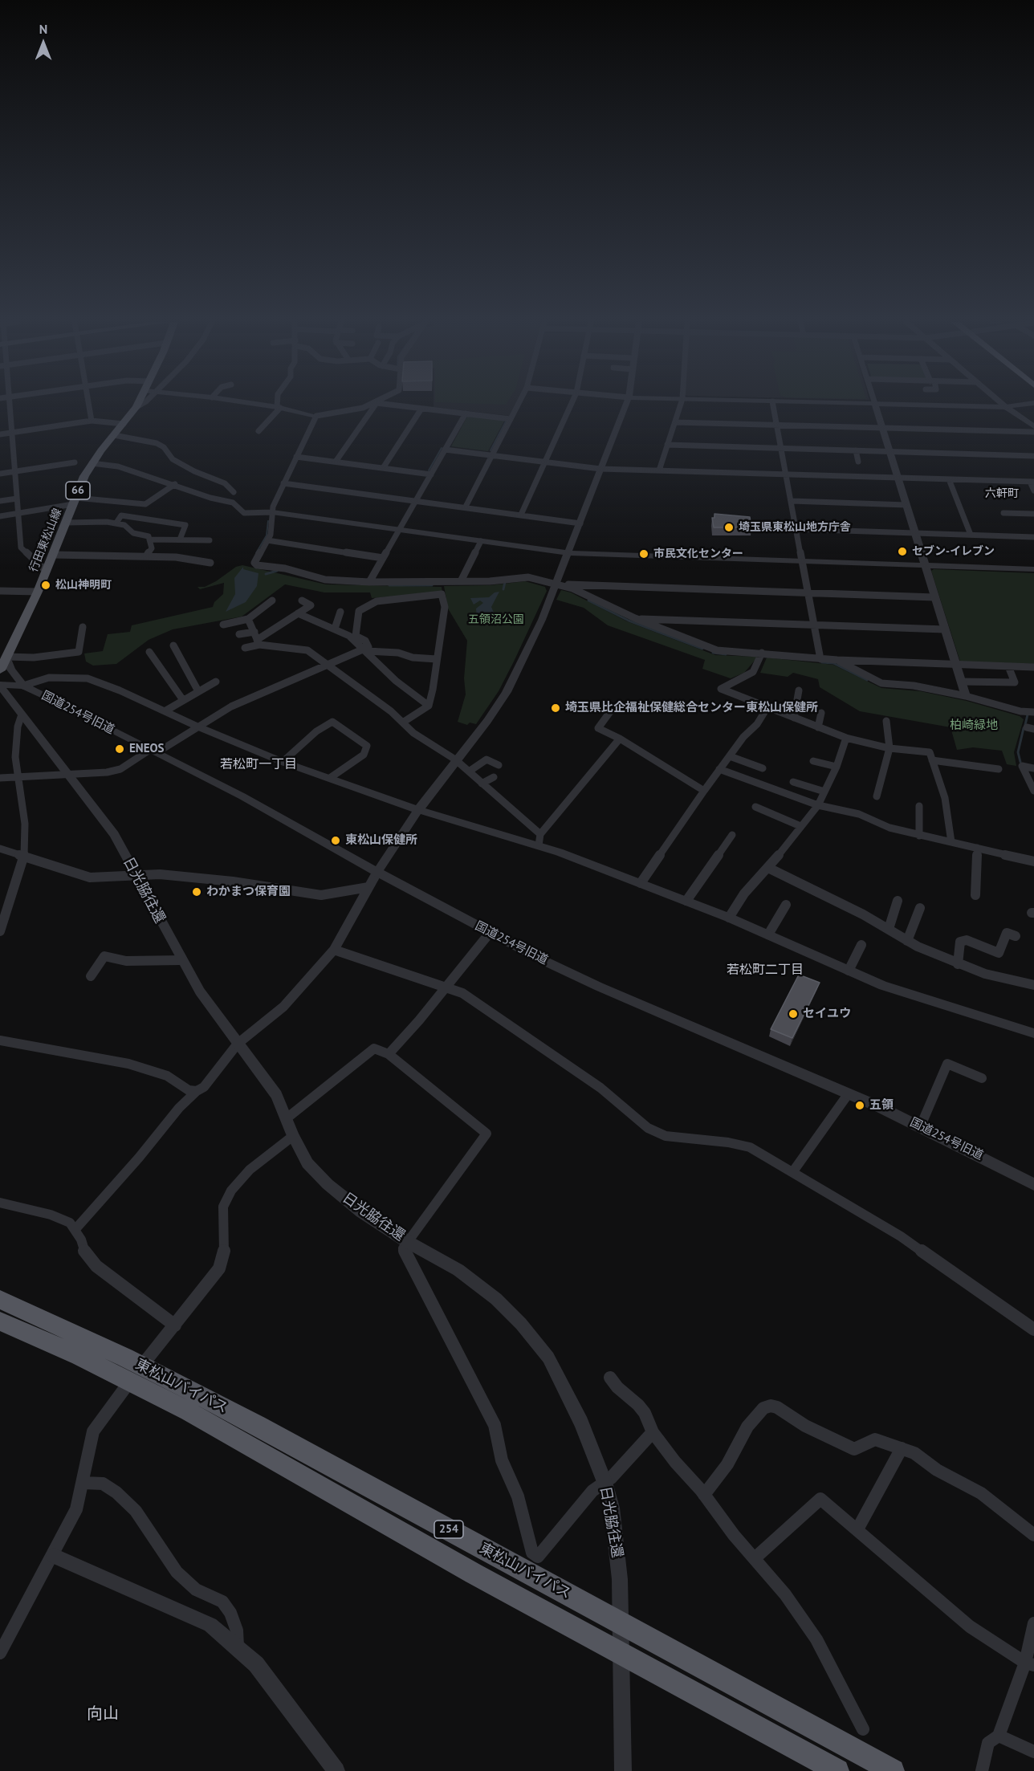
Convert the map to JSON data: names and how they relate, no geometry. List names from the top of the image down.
{
  "streets": {
    "highway": ["東松山バイパス", "254"],
    "main road": ["66", "行田東松山線"],
    "street": ["国道254号旧道", "日光脇往還"]
  },
  "crossings": [
    ["国道254号旧道", "日光脇往還"],
    ["日光脇往還", "東松山バイパス"]
  ],
  "districts": [
    "六軒町",
    "若松町一丁目",
    "若松町二丁目",
    "向山"
  ],
  "parks": ["五領沼公園", "柏崎緑地"],
  "places": [
    "埼玉県東松山地方庁舎",
    "セブン-イレブン",
    "市民文化センター",
    "松山神明町",
    "埼玉県比企福祉保健総合センター東松山保健所",
    "ENEOS",
    "東松山保健所",
    "わかまつ保育園",
    "セイユウ",
    "五領"
  ],
  "north": "top"
}
